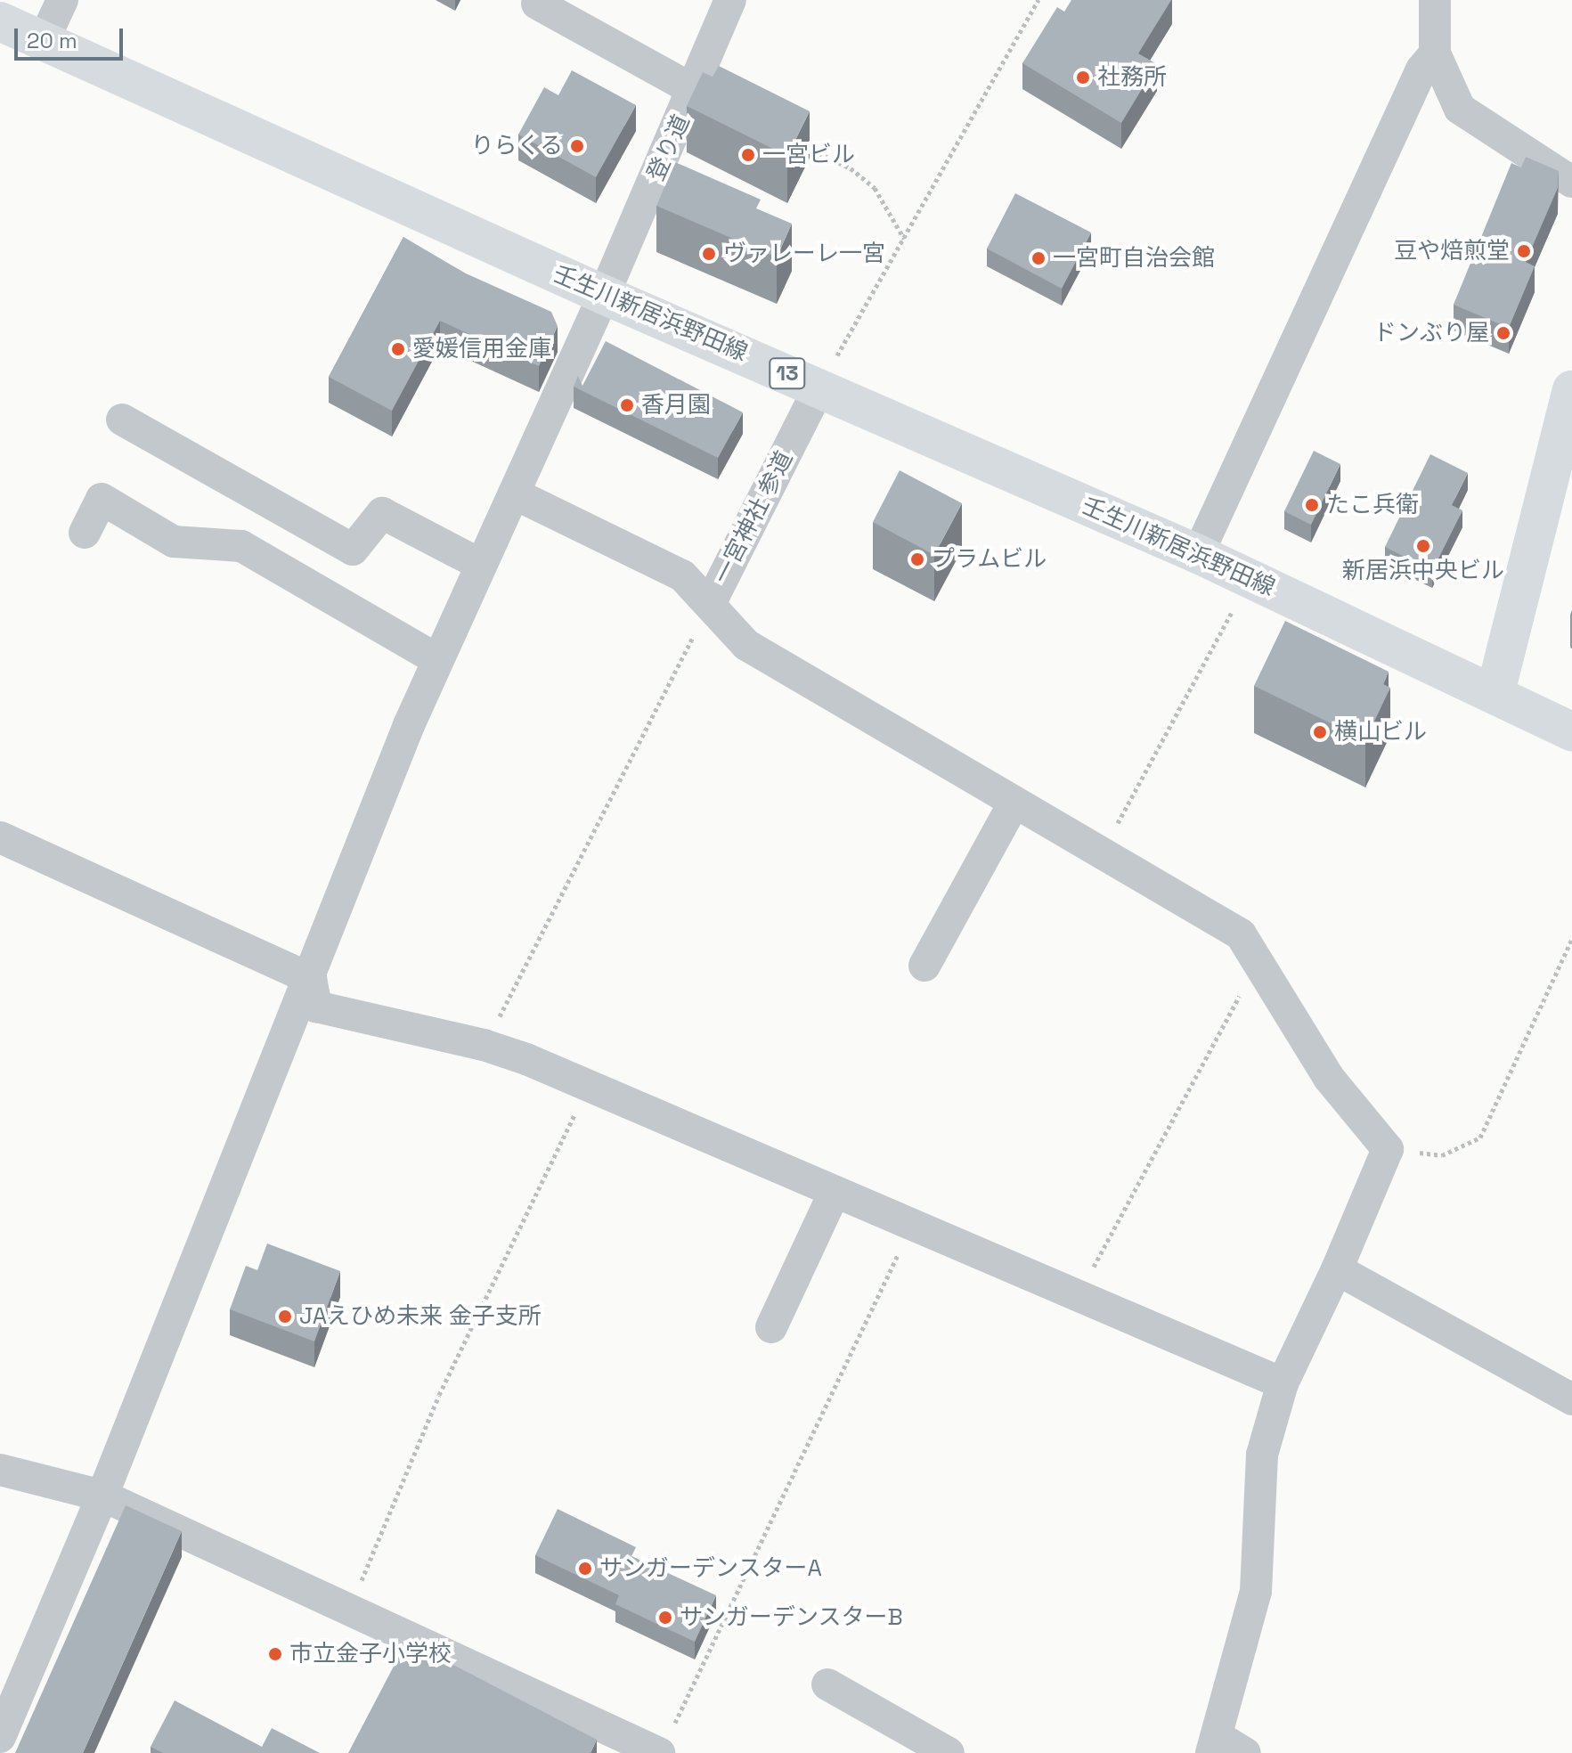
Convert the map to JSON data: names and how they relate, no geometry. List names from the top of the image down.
{
  "streets": {
    "main road": ["壬生川新居浜野田線", "13"],
    "street": ["登り道", "一宮神社 参道"]
  },
  "crossings": [
    ["登り道", "壬生川新居浜野田線"],
    ["壬生川新居浜野田線", "一宮神社 参道"]
  ],
  "places": [
    "社務所",
    "りらくる",
    "一宮ビル",
    "豆や焙煎堂",
    "ヴァレーレ一宮",
    "一宮町自治会館",
    "ドンぶり屋",
    "愛媛信用金庫",
    "香月園",
    "たこ兵衛",
    "新居浜中央ビル",
    "プラムビル",
    "横山ビル",
    "JAえひめ未来 金子支所",
    "サンガーデンスターA",
    "サンガーデンスターB",
    "市立金子小学校"
  ],
  "scale_bar": "20 m"
}
